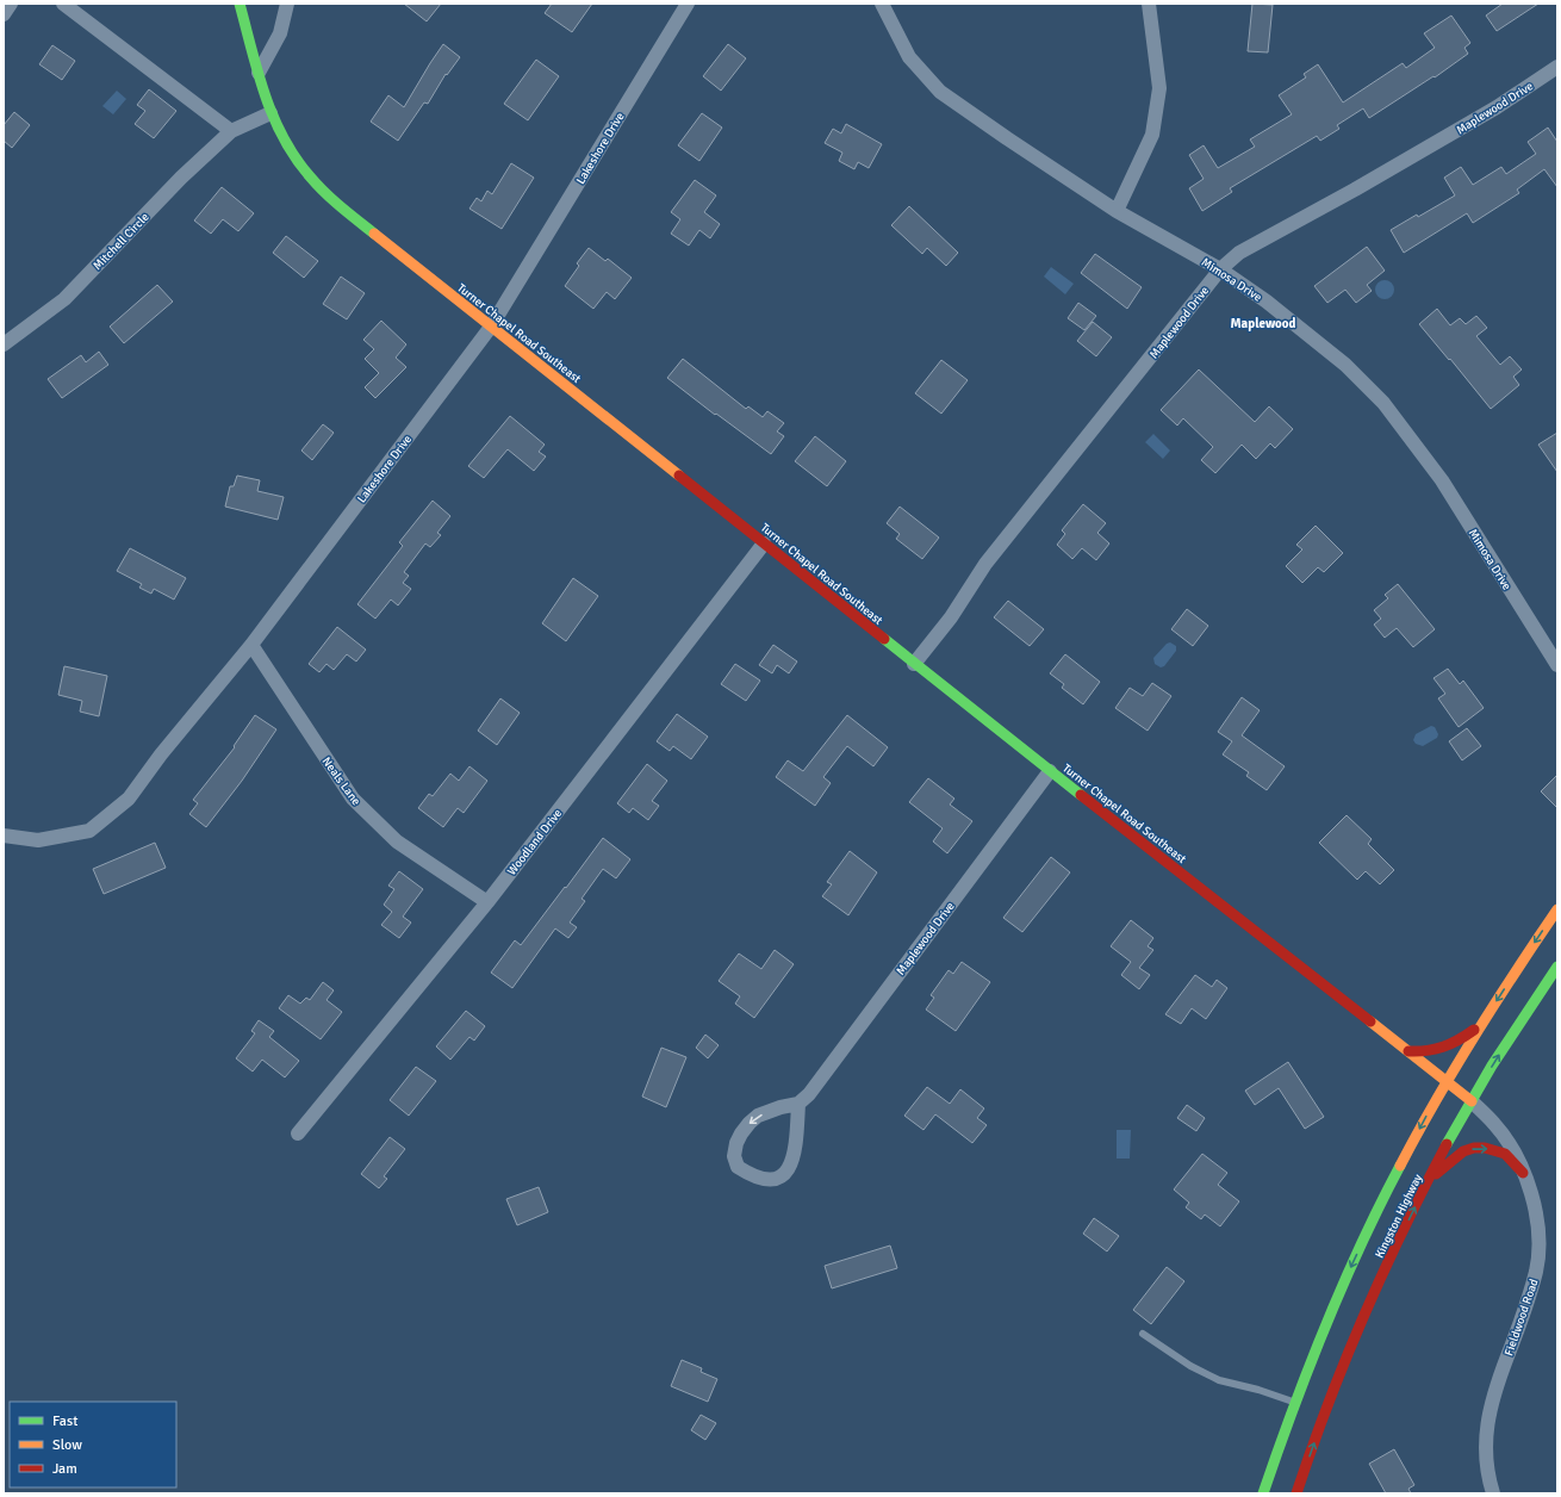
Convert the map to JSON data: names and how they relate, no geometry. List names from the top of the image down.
{
  "streets": {
    "street": [
      "Maplewood Drive",
      "Lakeshore Drive",
      "Mitchell Circle",
      "Mimosa Drive",
      "Turner Chapel Road Southeast",
      "Neals Lane",
      "Woodland Drive",
      "Kingston Highway",
      "Fieldwood Road"
    ]
  },
  "crossings": [
    ["Maplewood Drive", "Mimosa Drive"],
    ["Maplewood Drive", "Turner Chapel Road Southeast"],
    ["Lakeshore Drive", "Turner Chapel Road Southeast"],
    ["Lakeshore Drive", "Neals Lane"],
    ["Mitchell Circle", "Turner Chapel Road Southeast"],
    ["Turner Chapel Road Southeast", "Woodland Drive"],
    ["Turner Chapel Road Southeast", "Kingston Highway"],
    ["Turner Chapel Road Southeast", "Fieldwood Road"],
    ["Neals Lane", "Woodland Drive"],
    ["Kingston Highway", "Fieldwood Road"]
  ],
  "districts": ["Maplewood"],
  "legend": ["Fast", "Slow", "Jam"]
}
